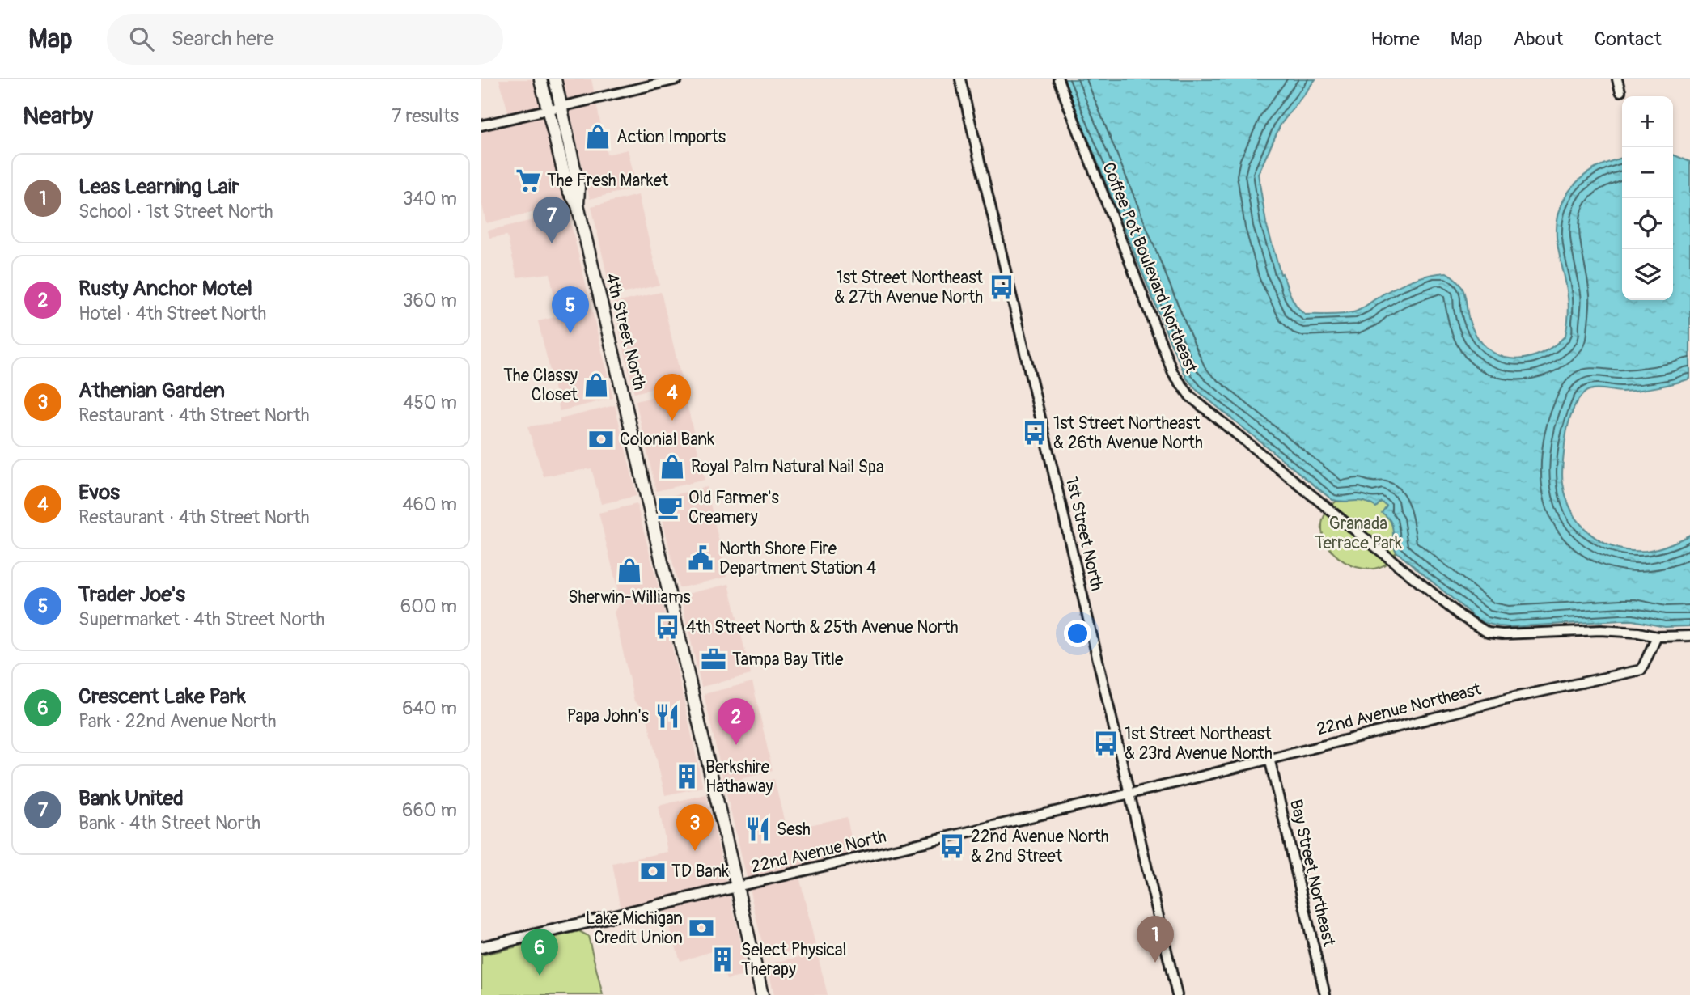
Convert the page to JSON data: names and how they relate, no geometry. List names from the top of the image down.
{
  "streets": {
    "main road": ["4th Street North", "22nd Avenue North"],
    "street": [
      "Coffee Pot Boulevard Northeast",
      "1st Street North",
      "22nd Avenue Northeast",
      "Bay Street Northeast"
    ]
  },
  "crossings": [
    ["Coffee Pot Boulevard Northeast", "22nd Avenue Northeast"],
    ["4th Street North", "22nd Avenue North"],
    ["1st Street North", "22nd Avenue Northeast"],
    ["1st Street North", "22nd Avenue North"],
    ["22nd Avenue Northeast", "22nd Avenue North"],
    ["22nd Avenue Northeast", "Bay Street Northeast"]
  ],
  "parks": ["Granada Terrace Park"],
  "places": {
    "shop": [
      "Action Imports",
      "The Classy Closet",
      "Royal Palm Natural Nail Spa",
      "Sherwin-Williams"
    ],
    "supermarket": ["The Fresh Market"],
    "bus stop": [
      "1st Street Northeast & 27th Avenue North",
      "1st Street Northeast & 26th Avenue North",
      "4th Street North & 25th Avenue North",
      "1st Street Northeast & 23rd Avenue North",
      "22nd Avenue North & 2nd Street"
    ],
    "bank": ["Colonial Bank", "TD Bank", "Lake Michigan Credit Union"],
    "cafe": ["Old Farmer's Creamery"],
    "public building": ["North Shore Fire Department Station 4"],
    "office": ["Tampa Bay Title"],
    "restaurant": ["Papa John's", "Sesh"],
    "building": ["Berkshire Hathaway", "Select Physical Therapy"]
  },
  "page": {
    "header": "Map",
    "search": "Search here",
    "nav": [
      "Home",
      "Map",
      "About",
      "Contact"
    ],
    "heading": ["Nearby", "7 results"],
    "map_buttons": ["+", "−"],
    "list": [
      {
        "mark": "1",
        "name": "Leas Learning Lair",
        "note": "School · 1st Street North",
        "value": "340 m"
      },
      {
        "mark": "2",
        "name": "Rusty Anchor Motel",
        "note": "Hotel · 4th Street North",
        "value": "360 m"
      },
      {
        "mark": "3",
        "name": "Athenian Garden",
        "note": "Restaurant · 4th Street North",
        "value": "450 m"
      },
      {
        "mark": "4",
        "name": "Evos",
        "note": "Restaurant · 4th Street North",
        "value": "460 m"
      },
      {
        "mark": "5",
        "name": "Trader Joe's",
        "note": "Supermarket · 4th Street North",
        "value": "600 m"
      },
      {
        "mark": "6",
        "name": "Crescent Lake Park",
        "note": "Park · 22nd Avenue North",
        "value": "640 m"
      },
      {
        "mark": "7",
        "name": "Bank United",
        "note": "Bank · 4th Street North",
        "value": "660 m"
      }
    ],
    "pins": [
      "7",
      "5",
      "4",
      "2",
      "3",
      "1",
      "6"
    ]
  }
}
